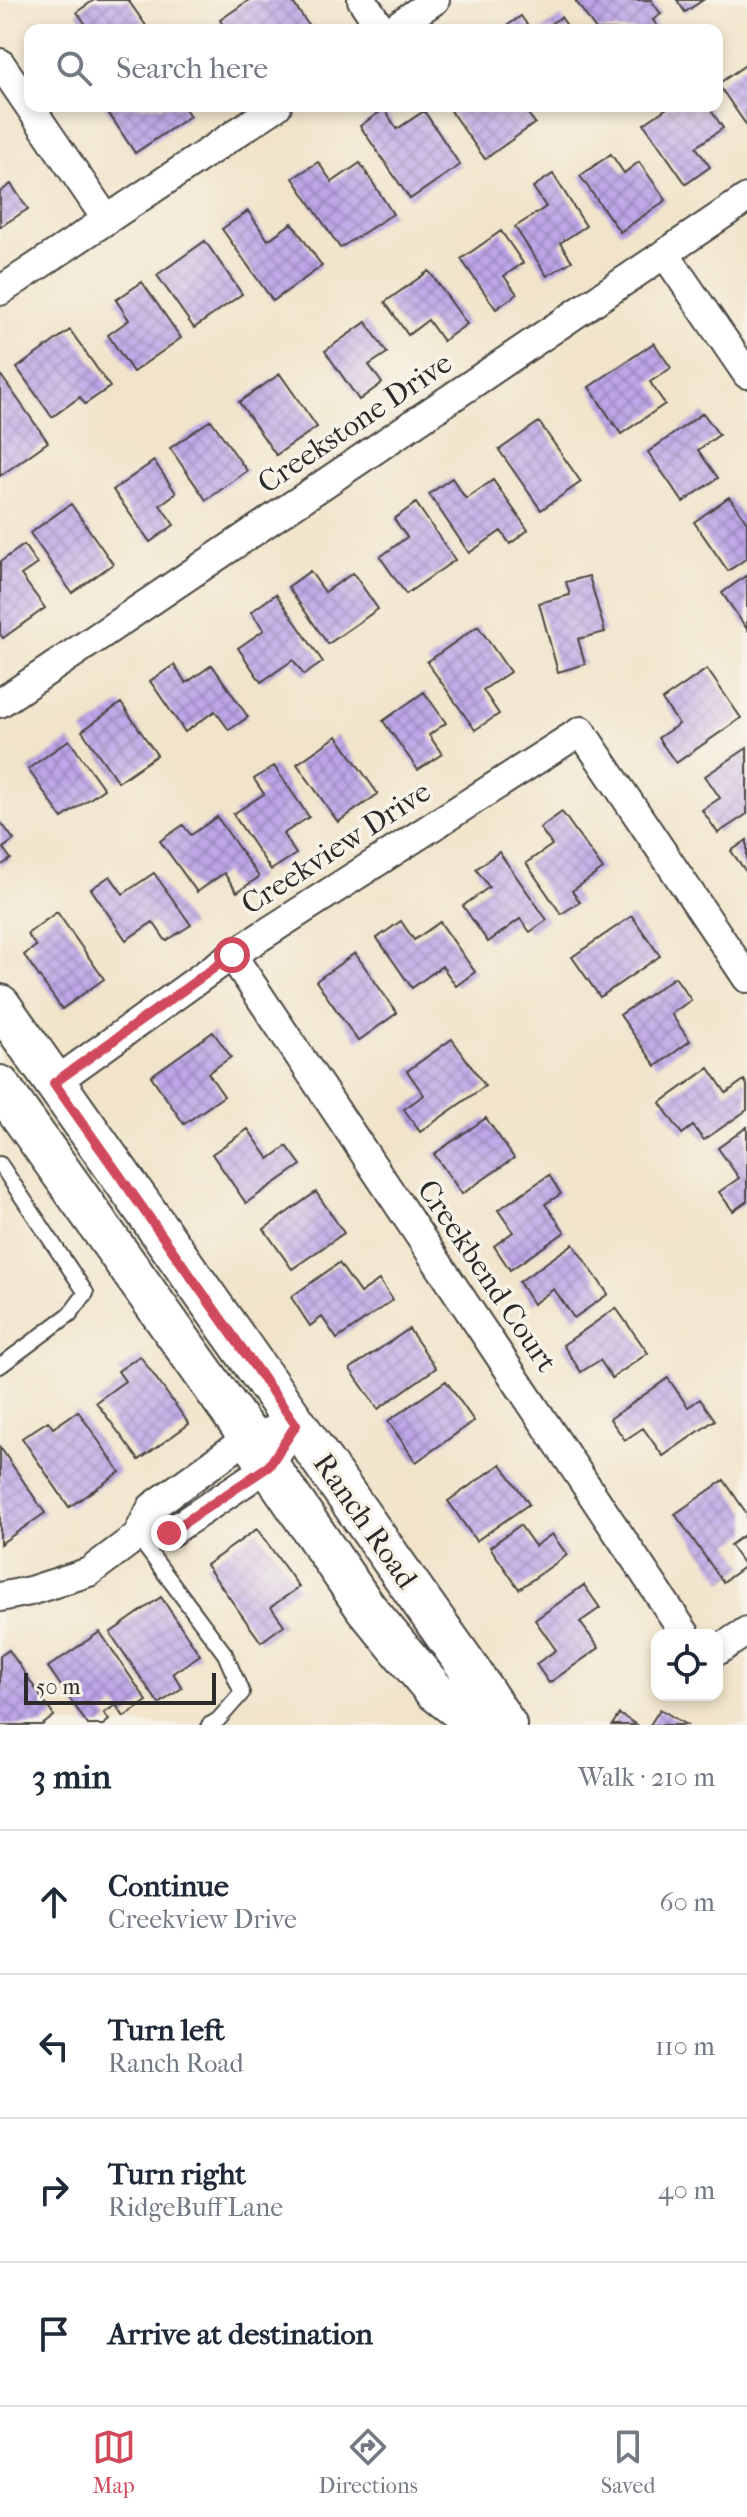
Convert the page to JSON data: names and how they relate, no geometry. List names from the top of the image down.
{
  "streets": {
    "main road": ["Ranch Road"],
    "street": ["Creekstone Drive", "Creekview Drive", "Creekbend Court"]
  },
  "crossings": [
    ["Creekview Drive", "Creekbend Court"],
    ["Creekview Drive", "Ranch Road"]
  ],
  "scale_bar": "50 m",
  "page": {
    "search": "Search here",
    "scale": "50 m",
    "heading": ["3 min", "Walk · 210 m"],
    "list": [
      ["Continue", "Creekview Drive", "60 m"],
      ["Turn left", "Ranch Road", "110 m"],
      ["Turn right", "RidgeBuff Lane", "40 m"],
      "Arrive at destination"
    ],
    "nav": ["Map", "Directions", "Saved"]
  }
}
